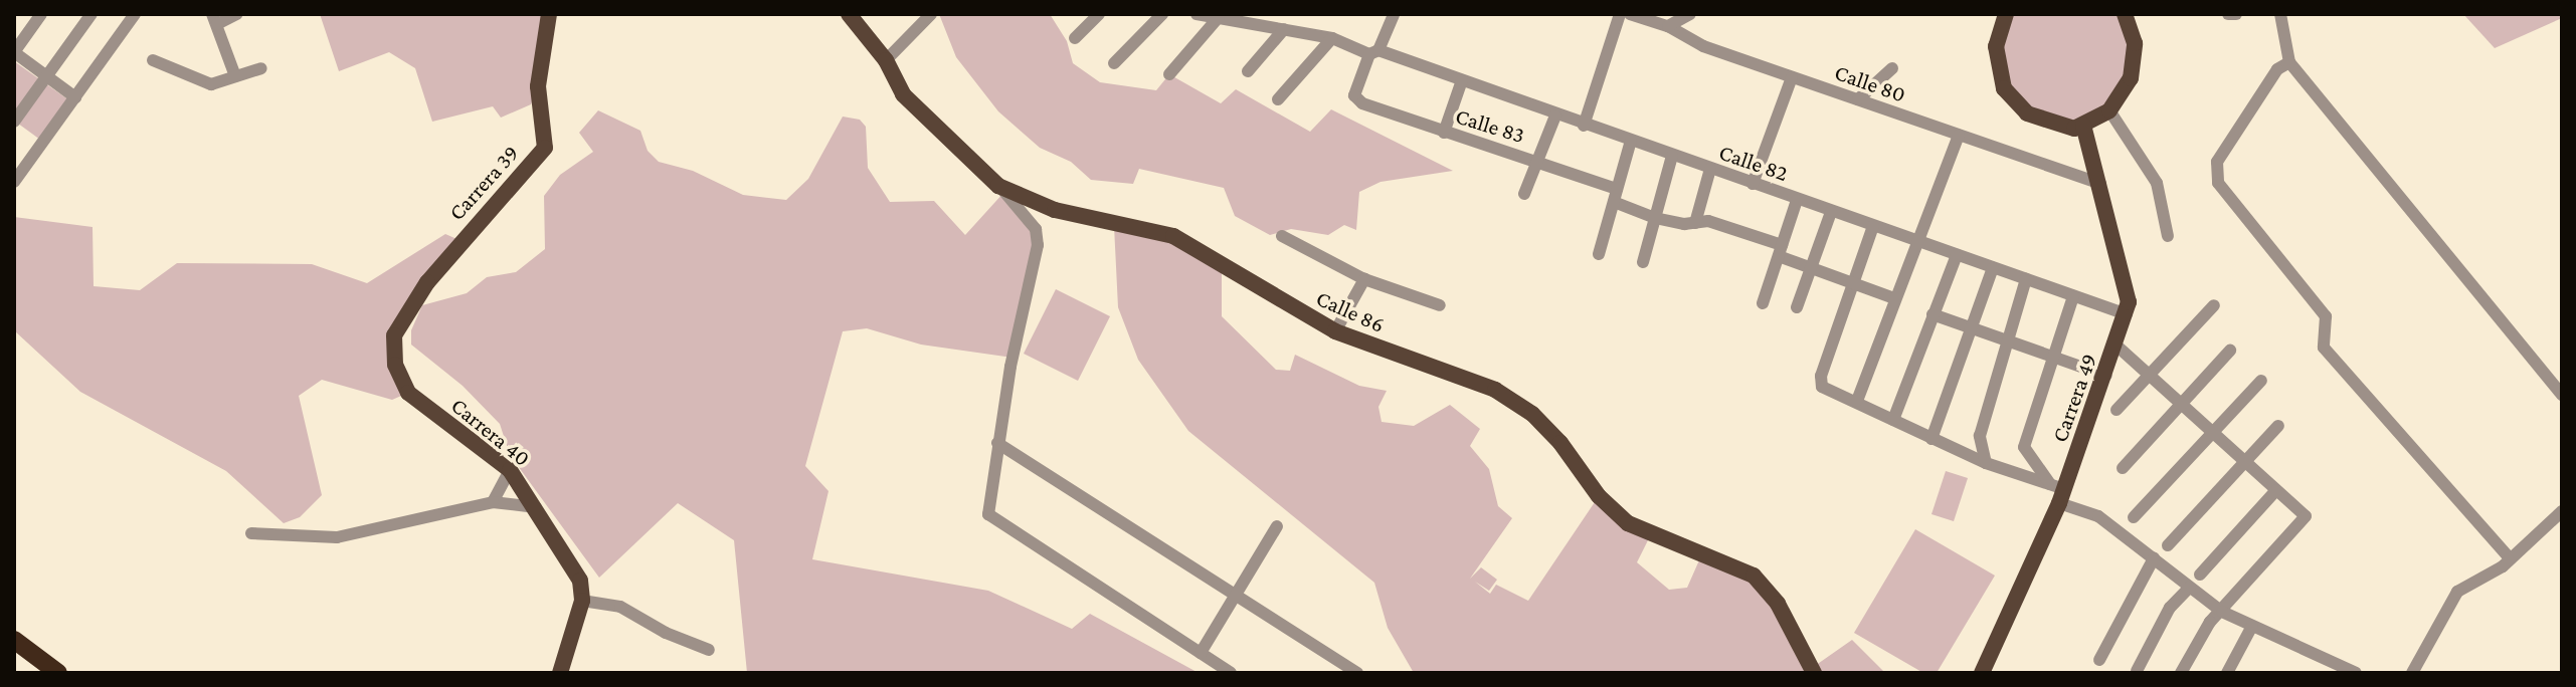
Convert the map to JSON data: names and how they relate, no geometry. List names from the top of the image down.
{
  "streets": {
    "main road": [
      "Carrera 39",
      "Calle 86",
      "Carrera 49",
      "Carrera 40"
    ],
    "street": ["Calle 80", "Calle 83", "Calle 82"]
  },
  "crossings": [
    ["Calle 80", "Carrera 49"],
    ["Calle 83", "Calle 82"],
    ["Calle 82", "Carrera 49"],
    ["Carrera 39", "Carrera 40"]
  ]
}
